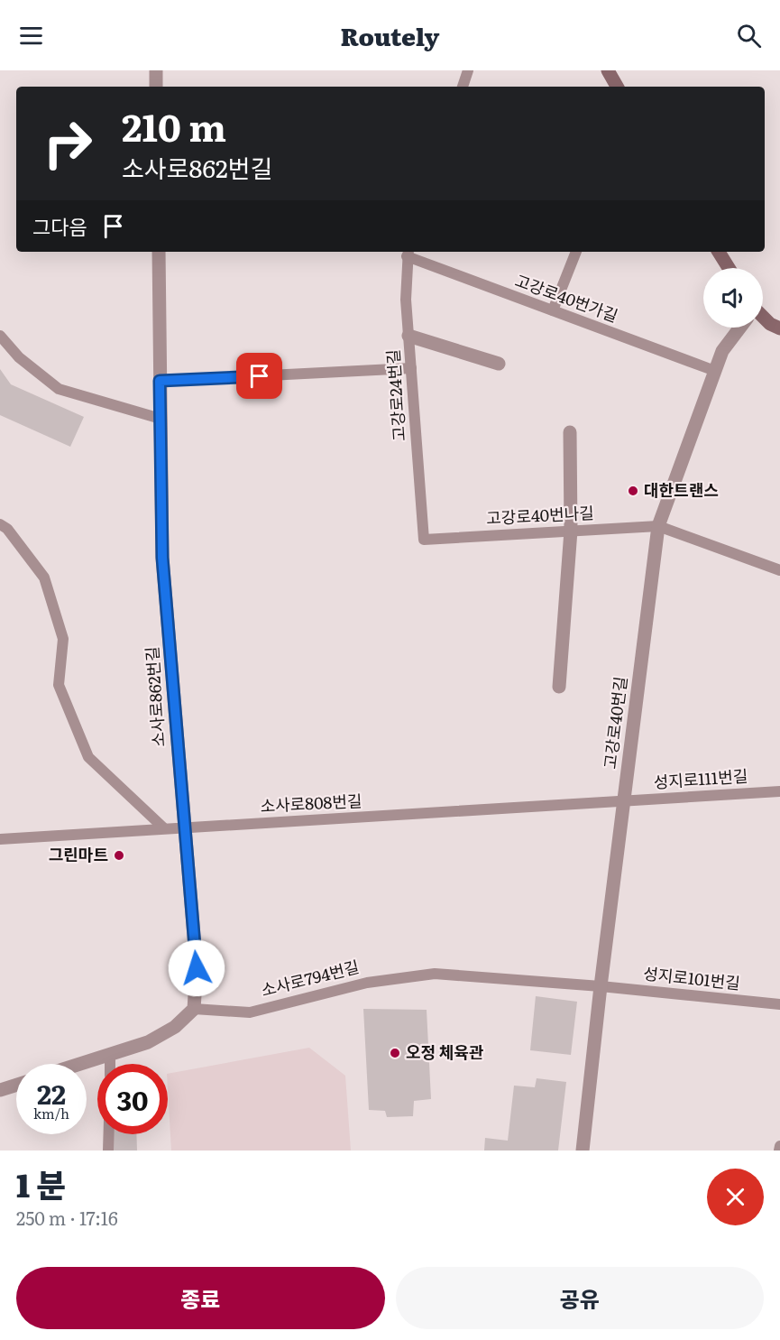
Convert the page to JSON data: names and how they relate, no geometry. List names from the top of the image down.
{
  "streets": {
    "street": ["소사로862번길", "고강로40번길"],
    "lane": [
      "고강로40번가길",
      "고강로24번길",
      "고강로40번나길",
      "성지로111번길",
      "소사로808번길",
      "소사로794번길",
      "성지로101번길"
    ]
  },
  "crossings": [
    ["고강로40번가길", "고강로24번길"],
    ["고강로40번가길", "고강로40번길"],
    ["고강로24번길", "고강로40번나길"],
    ["고강로40번나길", "고강로40번길"],
    ["소사로862번길", "소사로808번길"],
    ["소사로862번길", "소사로794번길"],
    ["고강로40번길", "성지로111번길"],
    ["고강로40번길", "소사로808번길"],
    ["고강로40번길", "소사로794번길"],
    ["고강로40번길", "성지로101번길"],
    ["성지로111번길", "소사로808번길"],
    ["소사로794번길", "성지로101번길"]
  ],
  "places": ["대한트랜스", "그린마트", "오정 체육관"],
  "page": {
    "header": "Routely",
    "turn": ["210 m", "소사로862번길"],
    "then": "그다음",
    "speed": "22 km/h",
    "limit": "30",
    "heading": ["1 분", "250 m · 17:16"],
    "buttons": ["종료", "공유"]
  }
}
